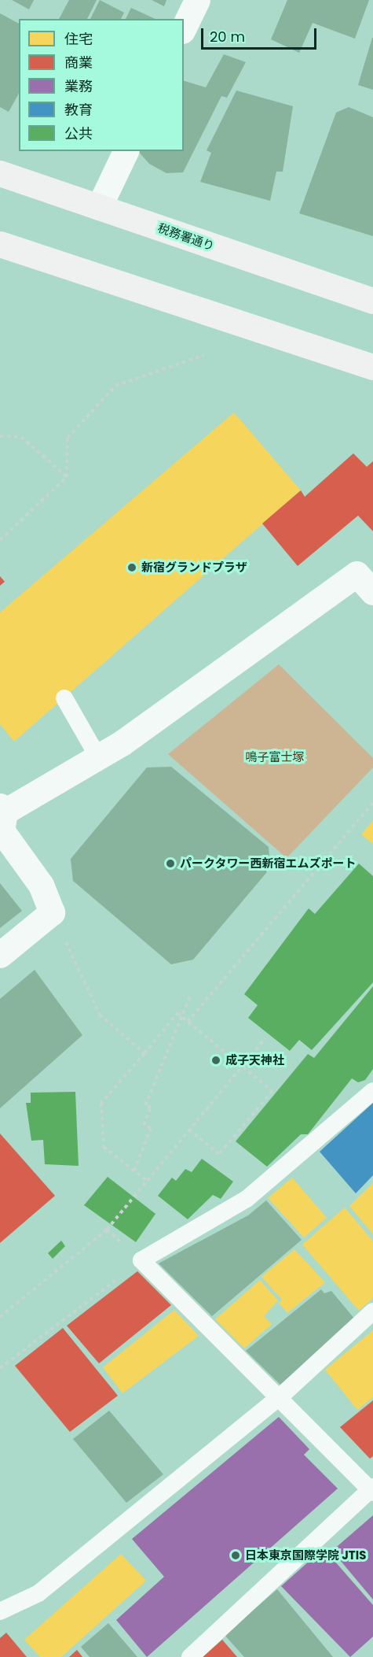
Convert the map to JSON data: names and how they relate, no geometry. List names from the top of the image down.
{
  "streets": {
    "main road": ["税務署通り"]
  },
  "parks": ["鳴子富士塚"],
  "places": [
    "新宿グランドプラザ",
    "パークタワー西新宿エムズポート",
    "成子天神社",
    "日本東京国際学院 JTIS"
  ],
  "legend": [
    "住宅",
    "商業",
    "業務",
    "教育",
    "公共"
  ],
  "scale_bar": "20 m"
}
